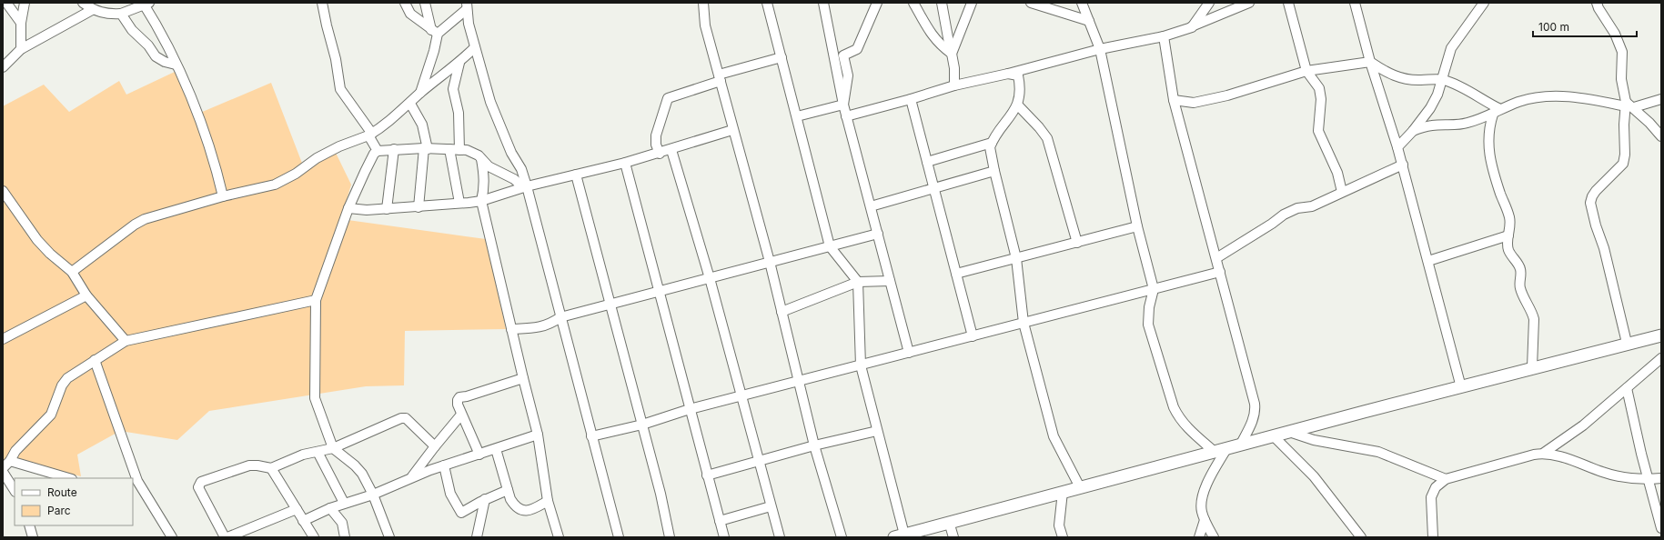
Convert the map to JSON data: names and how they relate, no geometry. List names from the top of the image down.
{
  "legend": ["Route", "Parc"],
  "scale_bar": "100 m"
}
